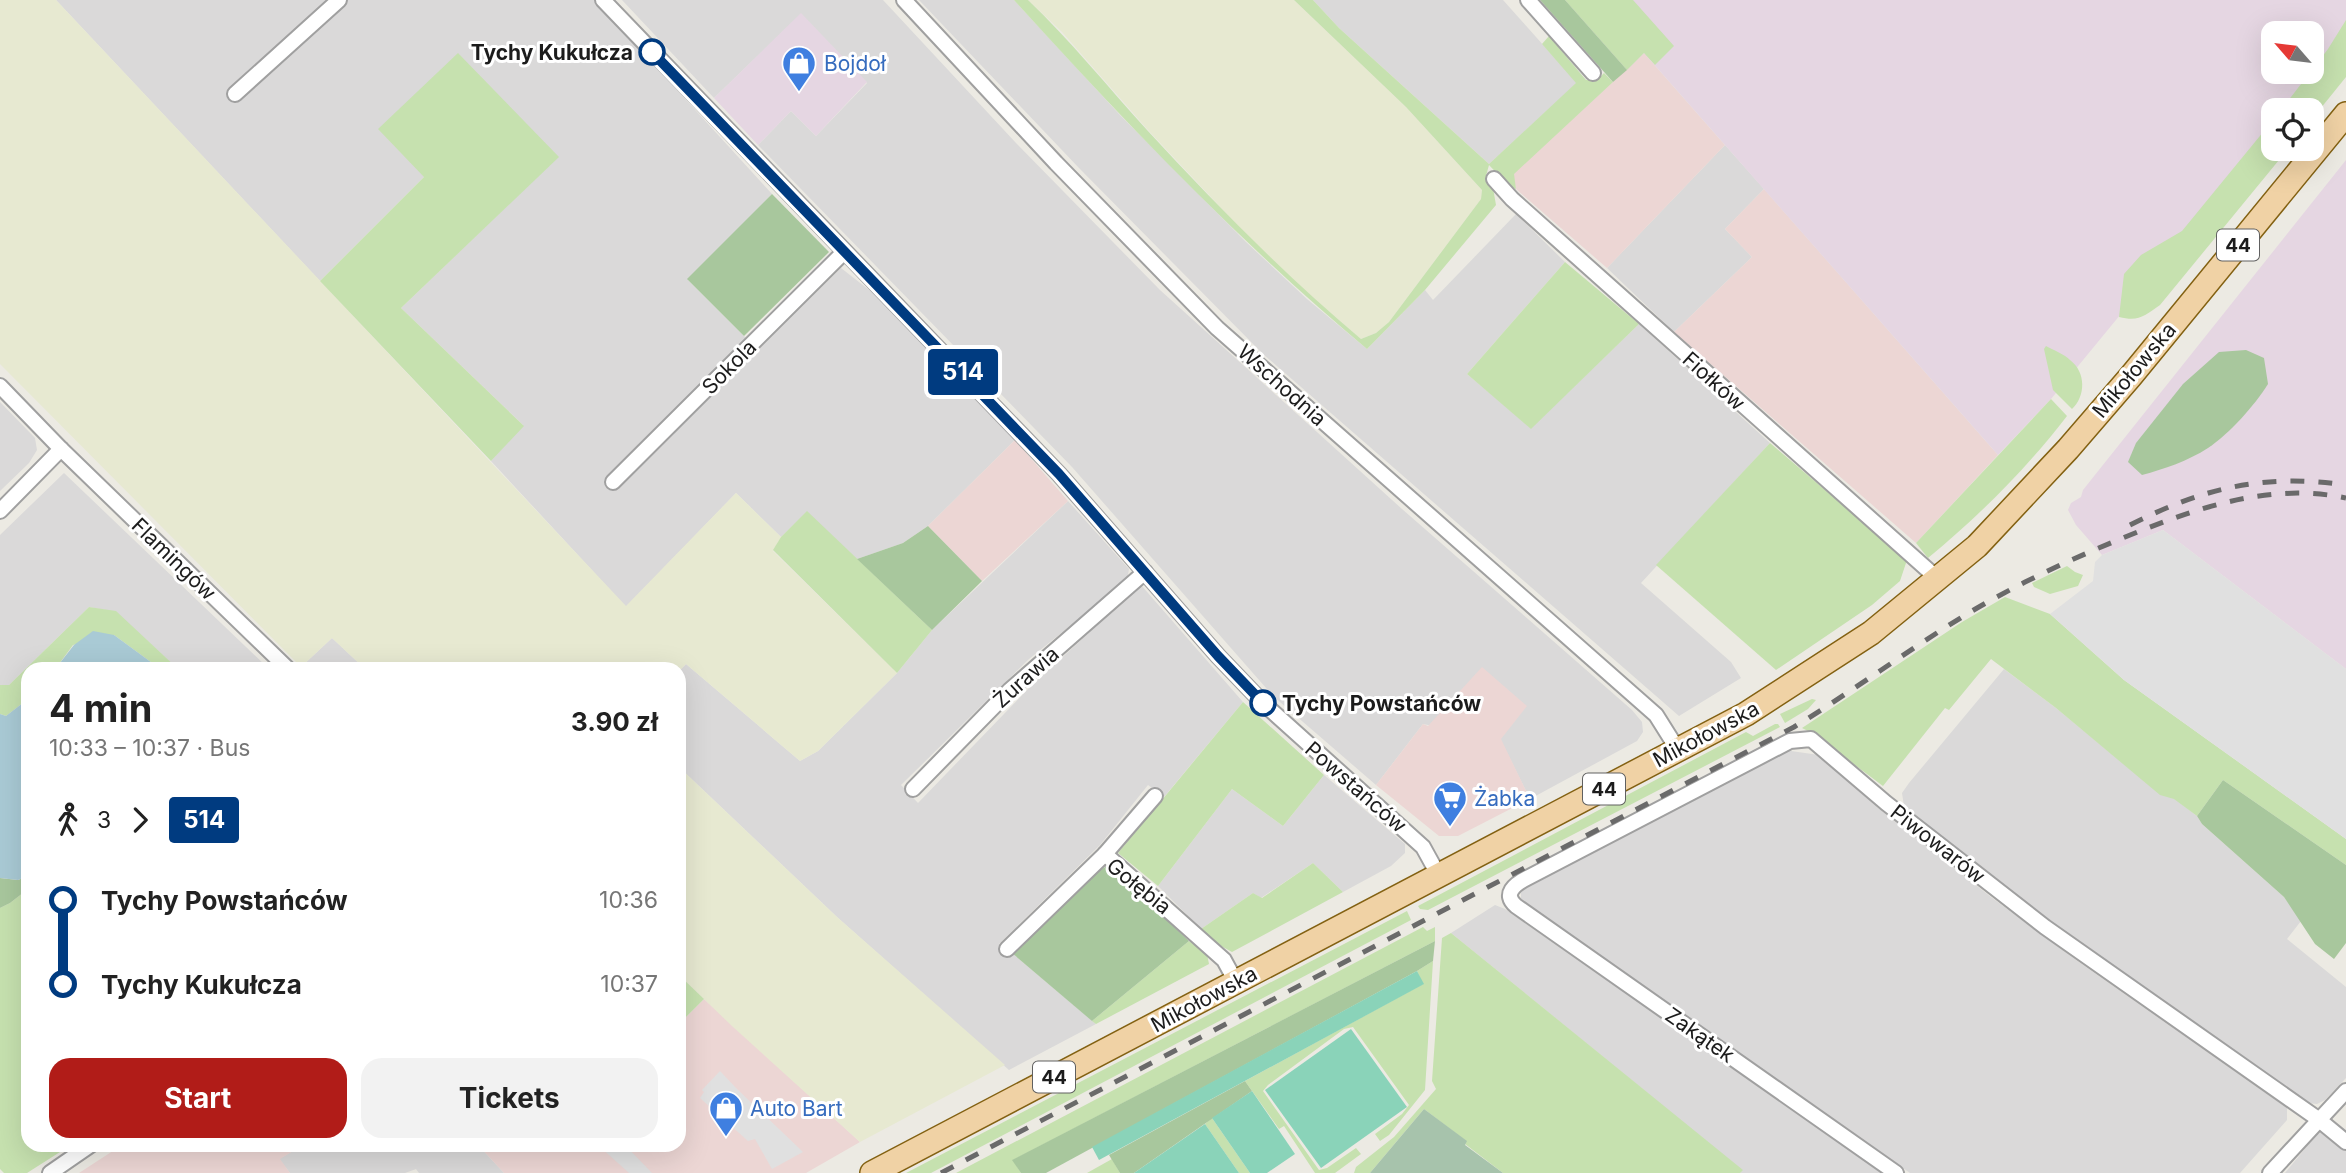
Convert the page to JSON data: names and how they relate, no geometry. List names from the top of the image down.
{
  "streets": {
    "main road": ["44", "Mikołowska"],
    "street": [
      "Sokola",
      "Fiołków",
      "Wschodnia",
      "Flamingów",
      "Żurawia",
      "Powstańców",
      "Piwowarów",
      "Gołębia",
      "Zakątek"
    ]
  },
  "crossings": [
    ["Sokola", "Powstańców"],
    ["Mikołowska", "Fiołków"],
    ["Mikołowska", "Wschodnia"],
    ["Mikołowska", "Powstańców"],
    ["Mikołowska", "Gołębia"],
    ["Żurawia", "Powstańców"],
    ["Piwowarów", "Zakątek"]
  ],
  "places": {
    "other": ["Tychy Kukułcza", "Tychy Powstańców"],
    "shop": ["Bojdoł", "Auto Bart"],
    "supermarket": ["Żabka"]
  },
  "lines": ["bus line 514"],
  "north": "top left",
  "page": {
    "on_map": "514",
    "heading": ["4 min", "10:33 – 10:37 · Bus", "3.90 zł"],
    "legs": ["3", "514"],
    "list": [
      {
        "name": "Tychy Powstańców",
        "value": "10:36"
      },
      {
        "name": "Tychy Kukułcza",
        "value": "10:37"
      }
    ],
    "buttons": ["Start", "Tickets"]
  }
}
